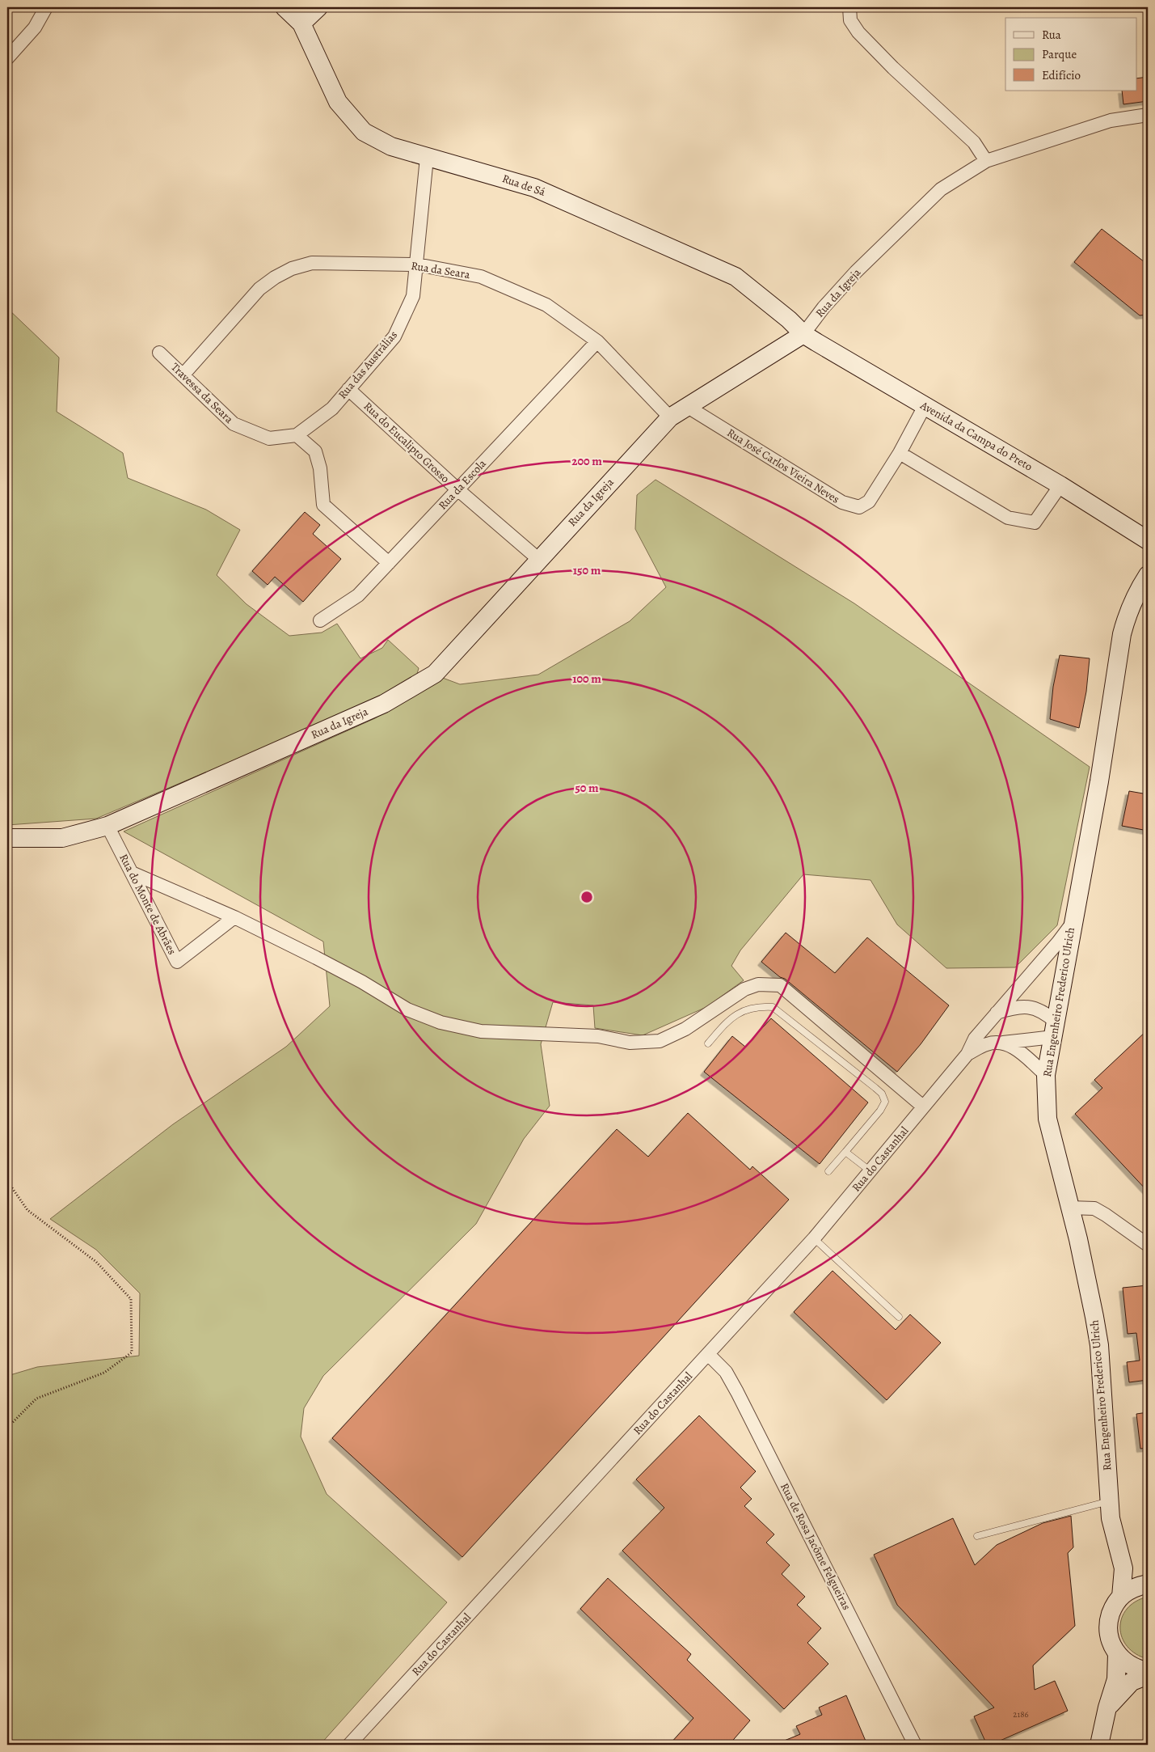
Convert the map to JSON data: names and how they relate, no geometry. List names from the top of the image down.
{
  "streets": {
    "street": [
      "Rua de Sá",
      "Rua da Seara",
      "Rua da Igreja",
      "Rua das Austrálias",
      "Travessa da Seara",
      "Avenida da Campa do Preto",
      "Rua do Eucalipto Grosso",
      "Rua José Carlos Vieira Neves",
      "Rua da Escola",
      "Rua do Monte de Abrães",
      "Rua Engenheiro Frederico Ulrich",
      "Rua do Castanhal",
      "Rua de Rosa Jacôme Felgueiras"
    ]
  },
  "crossings": [
    ["Rua de Sá", "Rua da Igreja"],
    ["Rua de Sá", "Rua das Austrálias"],
    ["Rua de Sá", "Avenida da Campa do Preto"],
    ["Rua da Seara", "Rua da Igreja"],
    ["Rua da Seara", "Rua das Austrálias"],
    ["Rua da Seara", "Travessa da Seara"],
    ["Rua da Seara", "Rua da Escola"],
    ["Rua da Igreja", "Avenida da Campa do Preto"],
    ["Rua da Igreja", "Rua do Eucalipto Grosso"],
    ["Rua da Igreja", "Rua José Carlos Vieira Neves"],
    ["Rua da Igreja", "Rua do Monte de Abrães"],
    ["Rua das Austrálias", "Travessa da Seara"],
    ["Rua das Austrálias", "Rua do Eucalipto Grosso"],
    ["Avenida da Campa do Preto", "Rua José Carlos Vieira Neves"],
    ["Rua do Eucalipto Grosso", "Rua da Escola"],
    ["Rua Engenheiro Frederico Ulrich", "Rua do Castanhal"],
    ["Rua do Castanhal", "Rua de Rosa Jacôme Felgueiras"]
  ],
  "house_numbers": ["2186"],
  "legend": ["Rua", "Parque", "Edifício"],
  "rings": [
    "200 m",
    "150 m",
    "100 m",
    "50 m"
  ]
}
